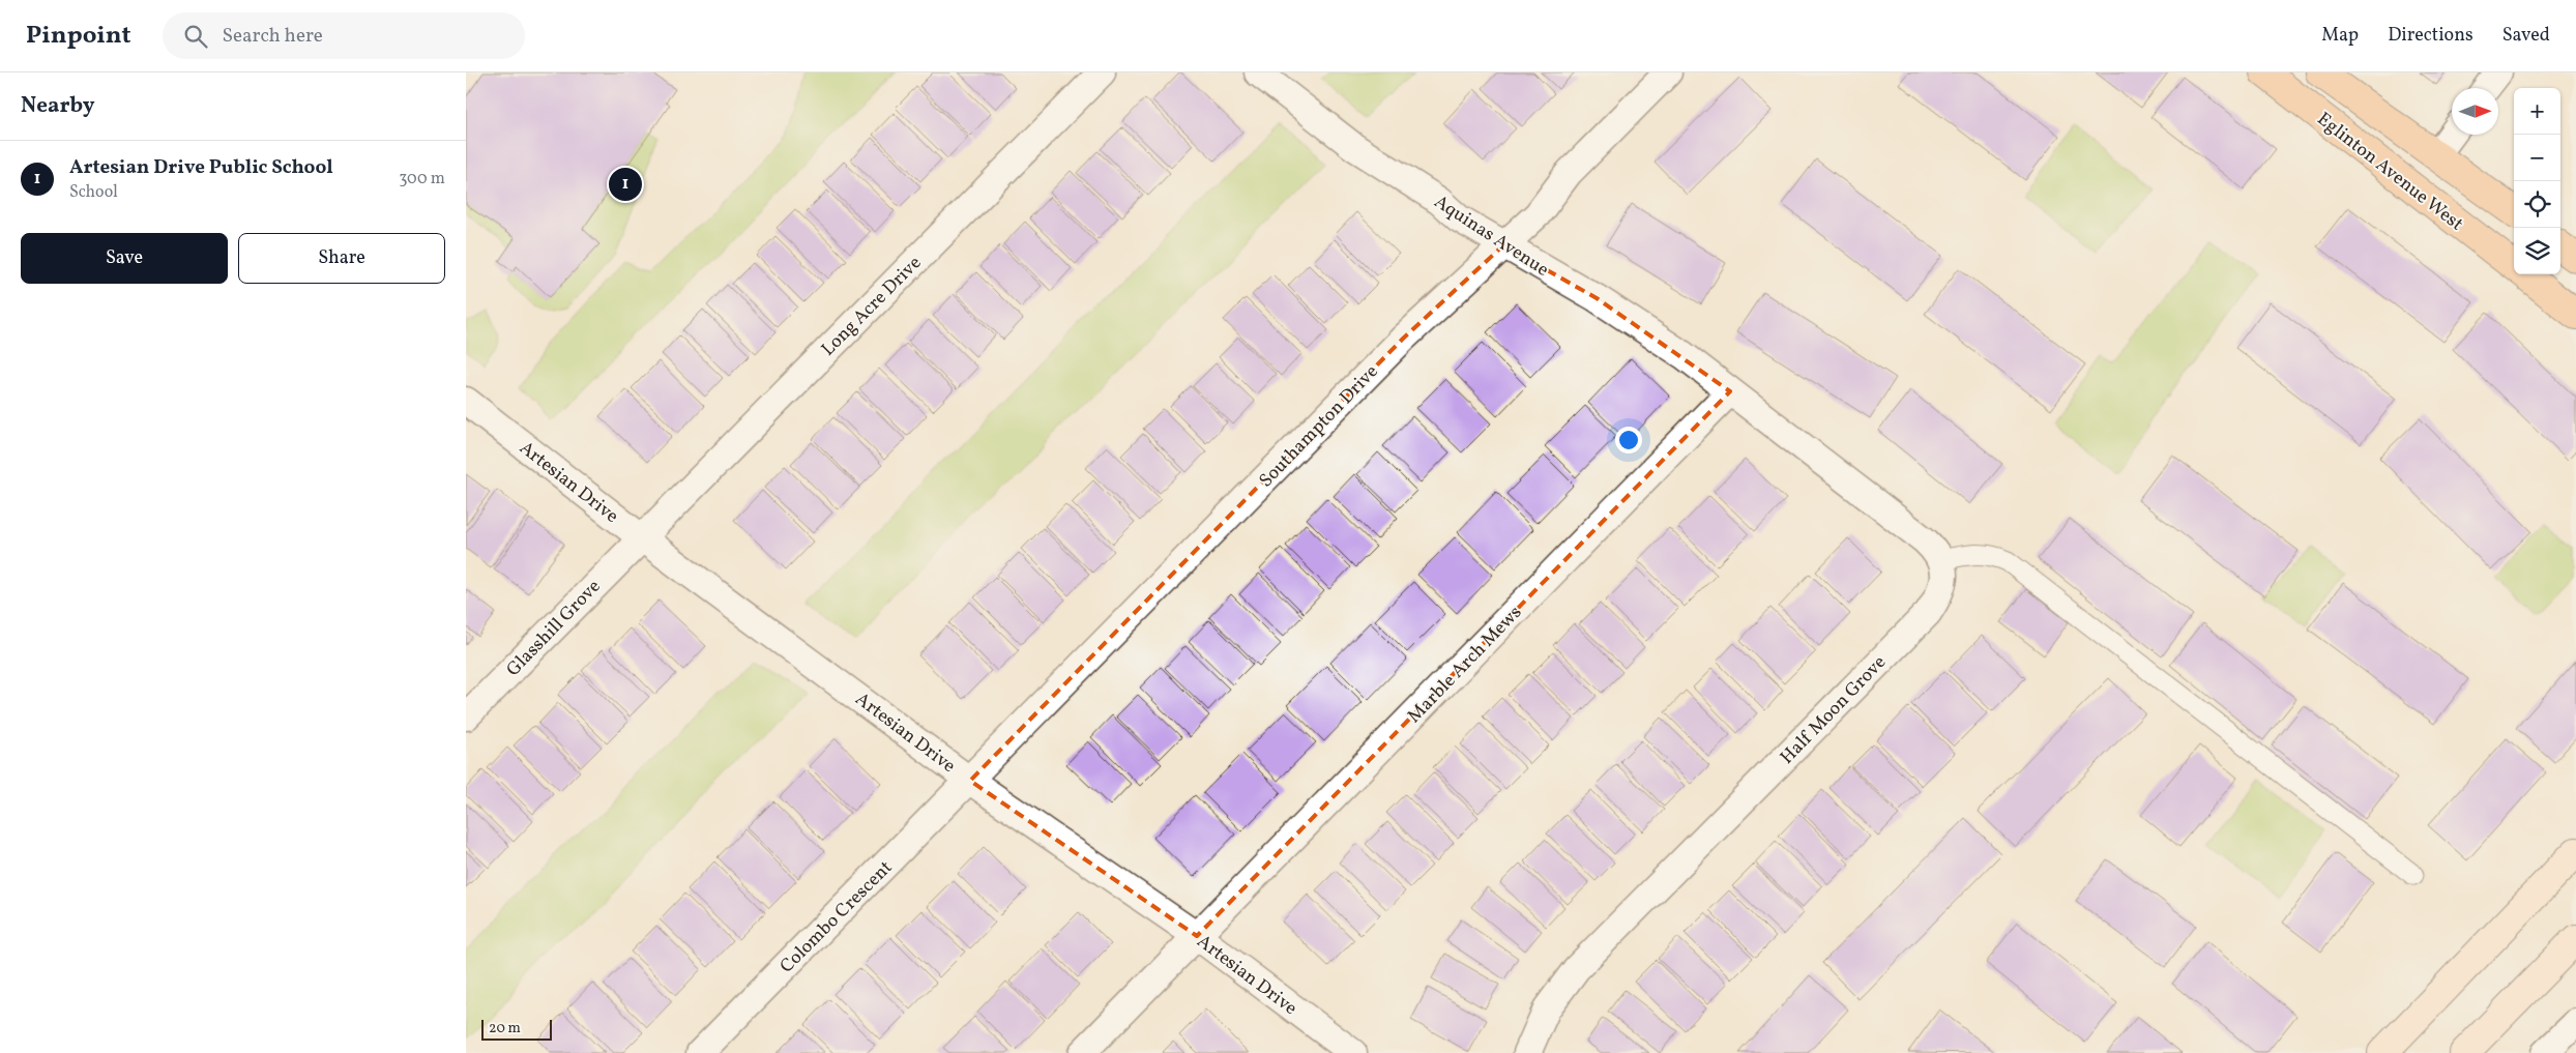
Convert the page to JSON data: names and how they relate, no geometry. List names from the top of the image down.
{
  "streets": {
    "main road": ["Eglinton Avenue West"],
    "street": [
      "Aquinas Avenue",
      "Long Acre Drive",
      "Southampton Drive",
      "Artesian Drive",
      "Glasshill Grove",
      "Marble Arch Mews",
      "Half Moon Grove",
      "Colombo Crescent"
    ]
  },
  "crossings": [
    ["Aquinas Avenue", "Southampton Drive"],
    ["Aquinas Avenue", "Marble Arch Mews"],
    ["Long Acre Drive", "Artesian Drive"],
    ["Long Acre Drive", "Glasshill Grove"],
    ["Southampton Drive", "Artesian Drive"],
    ["Southampton Drive", "Colombo Crescent"],
    ["Artesian Drive", "Glasshill Grove"],
    ["Artesian Drive", "Marble Arch Mews"],
    ["Artesian Drive", "Colombo Crescent"]
  ],
  "scale_bar": "20 m",
  "north": "right",
  "page": {
    "header": "Pinpoint",
    "search": "Search here",
    "nav": ["Map", "Directions", "Saved"],
    "heading": "Nearby",
    "map_buttons": ["+", "−"],
    "list": [
      {
        "mark": "1",
        "name": "Artesian Drive Public School",
        "note": "School",
        "value": "300 m"
      }
    ],
    "pins": "1",
    "buttons": ["Save", "Share"],
    "scale": "20 m"
  }
}
